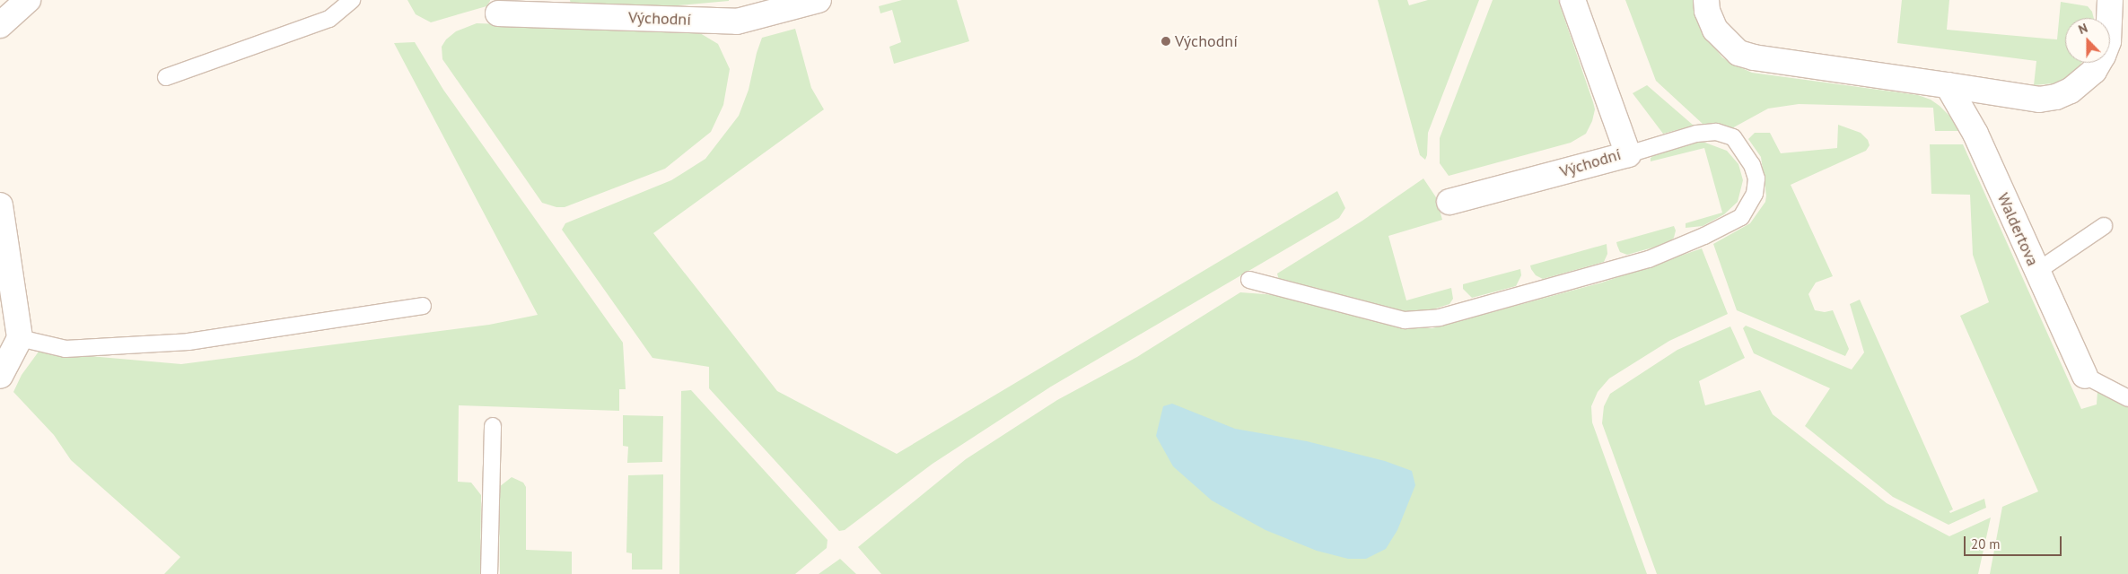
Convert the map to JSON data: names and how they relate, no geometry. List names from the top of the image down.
{
  "streets": {
    "street": ["Východní", "Waldertova"]
  },
  "places": ["Východní"],
  "scale_bar": "20 m",
  "north": "top"
}
